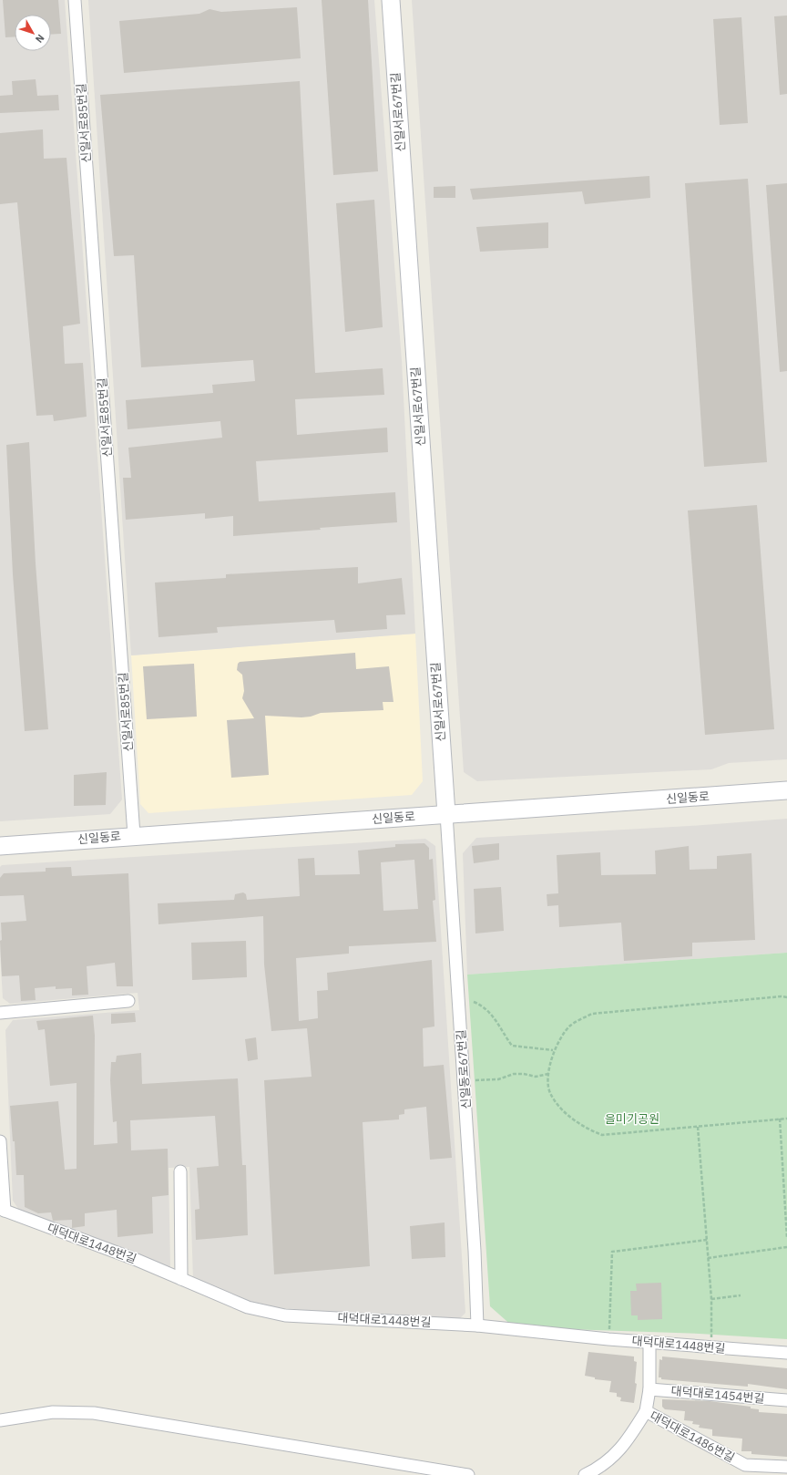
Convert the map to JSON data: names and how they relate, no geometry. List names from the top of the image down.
{
  "streets": {
    "main road": ["신일서로67번길", "신일동로"],
    "street": [
      "신일서로85번길",
      "신일동로67번길",
      "대덕대로1448번길",
      "대덕대로1454번길",
      "대덕대로1486번길"
    ]
  },
  "crossings": [
    ["신일서로67번길", "신일동로"],
    ["신일서로67번길", "신일동로67번길"],
    ["신일서로85번길", "신일동로"],
    ["신일동로", "신일동로67번길"],
    ["신일동로67번길", "대덕대로1448번길"],
    ["대덕대로1448번길", "대덕대로1486번길"],
    ["대덕대로1454번길", "대덕대로1486번길"]
  ],
  "parks": ["을미기공원"],
  "north": "bottom right"
}
